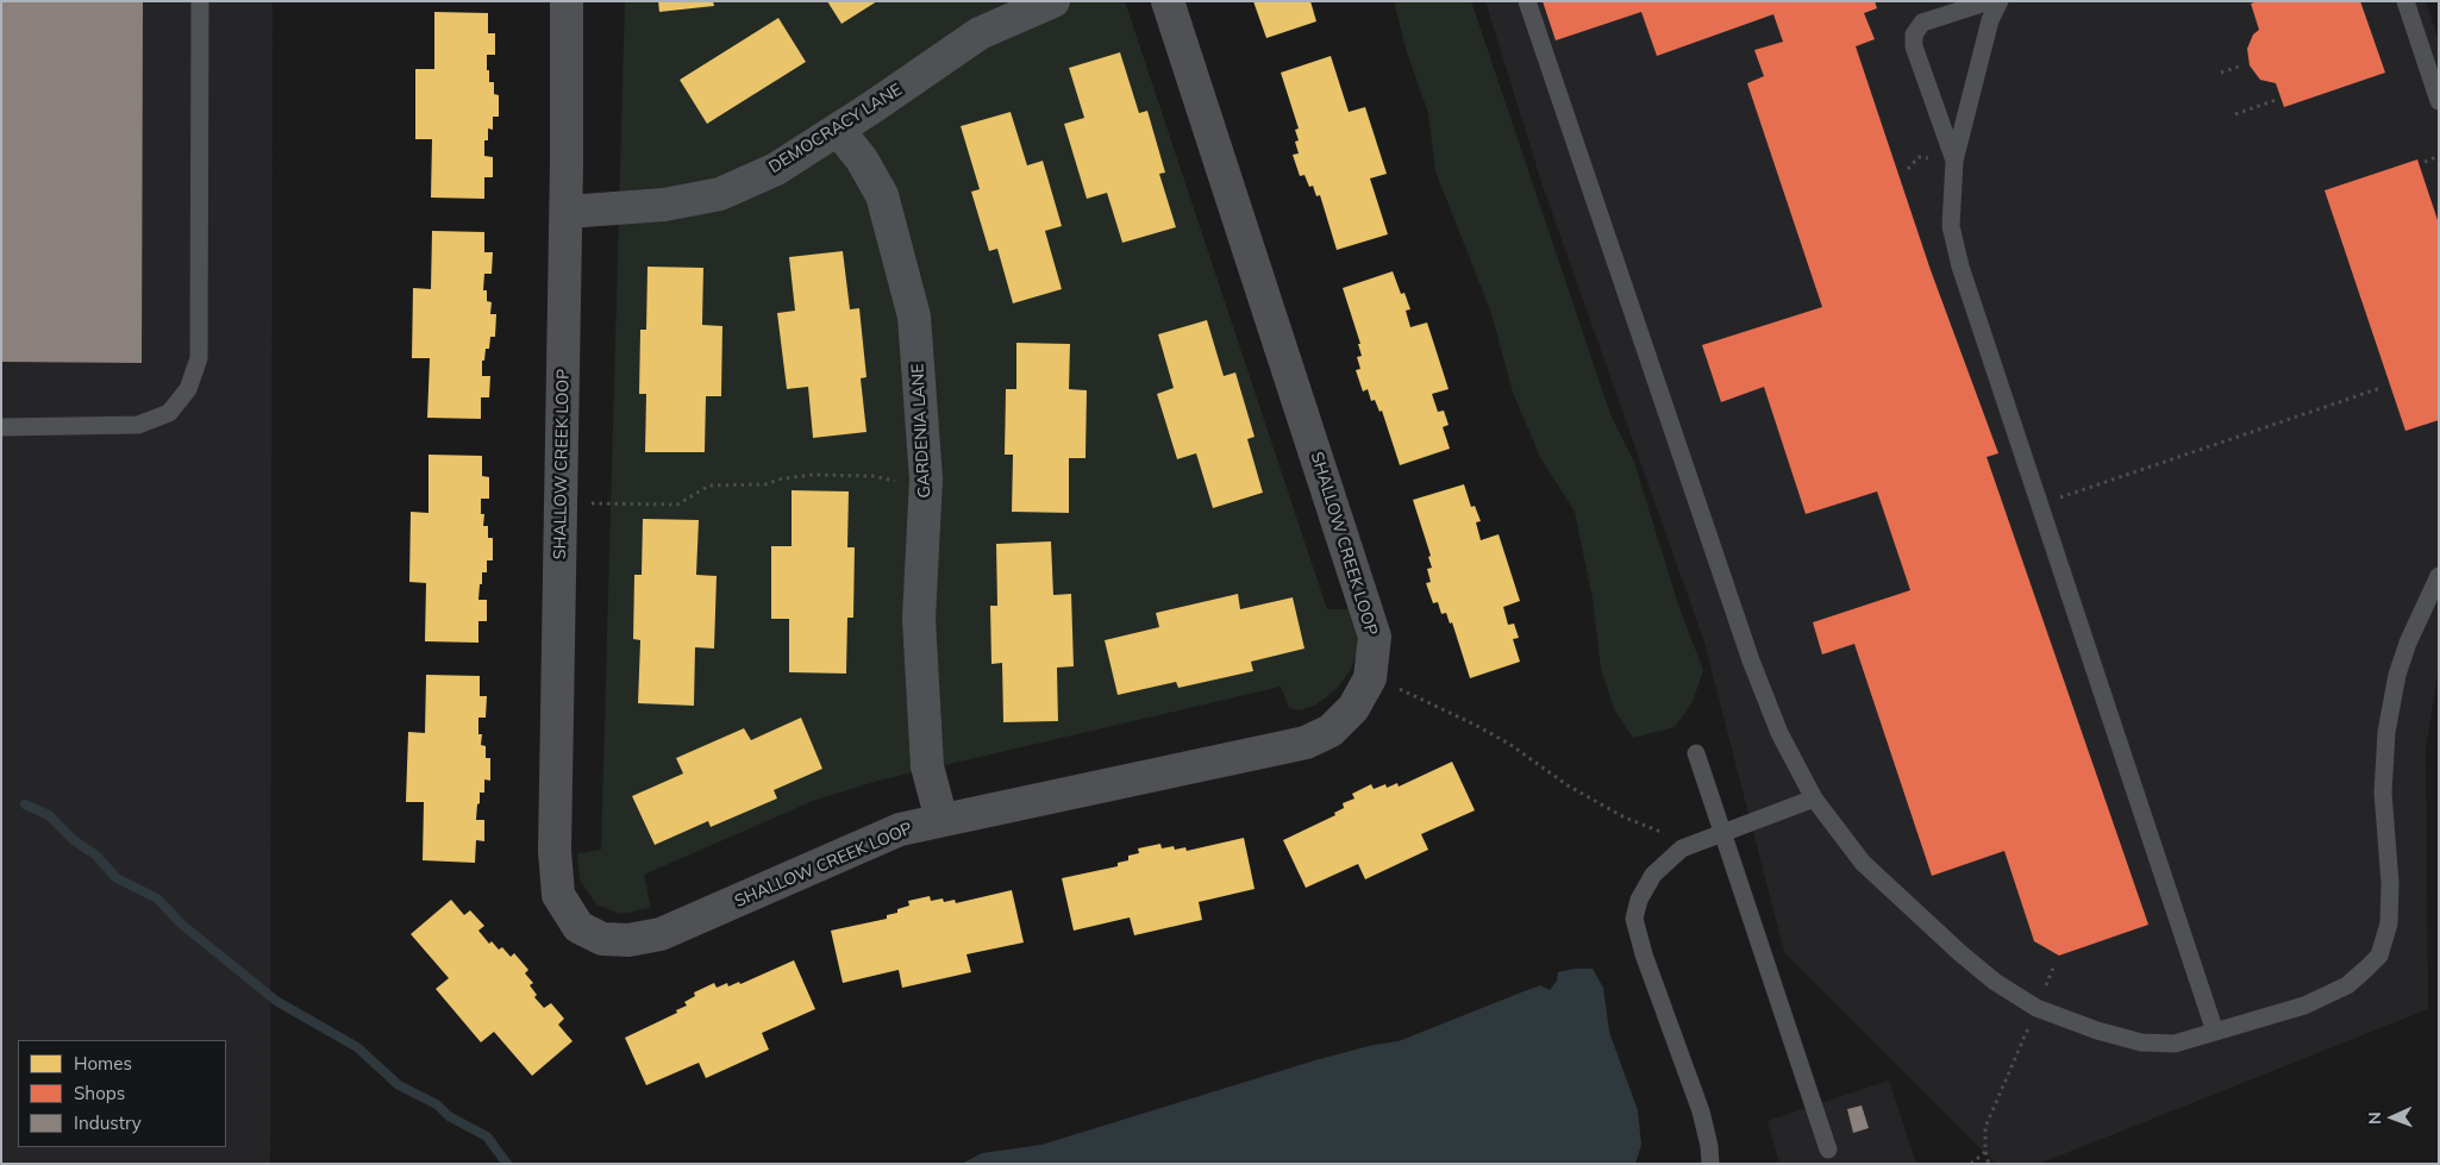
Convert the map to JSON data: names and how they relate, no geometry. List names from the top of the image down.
{
  "streets": {
    "street": ["DEMOCRACY LANE", "GARDENIA LANE", "SHALLOW CREEK LOOP"]
  },
  "crossings": [
    ["DEMOCRACY LANE", "GARDENIA LANE"],
    ["DEMOCRACY LANE", "SHALLOW CREEK LOOP"],
    ["GARDENIA LANE", "SHALLOW CREEK LOOP"]
  ],
  "legend": ["Homes", "Shops", "Industry"],
  "north": "left"
}
